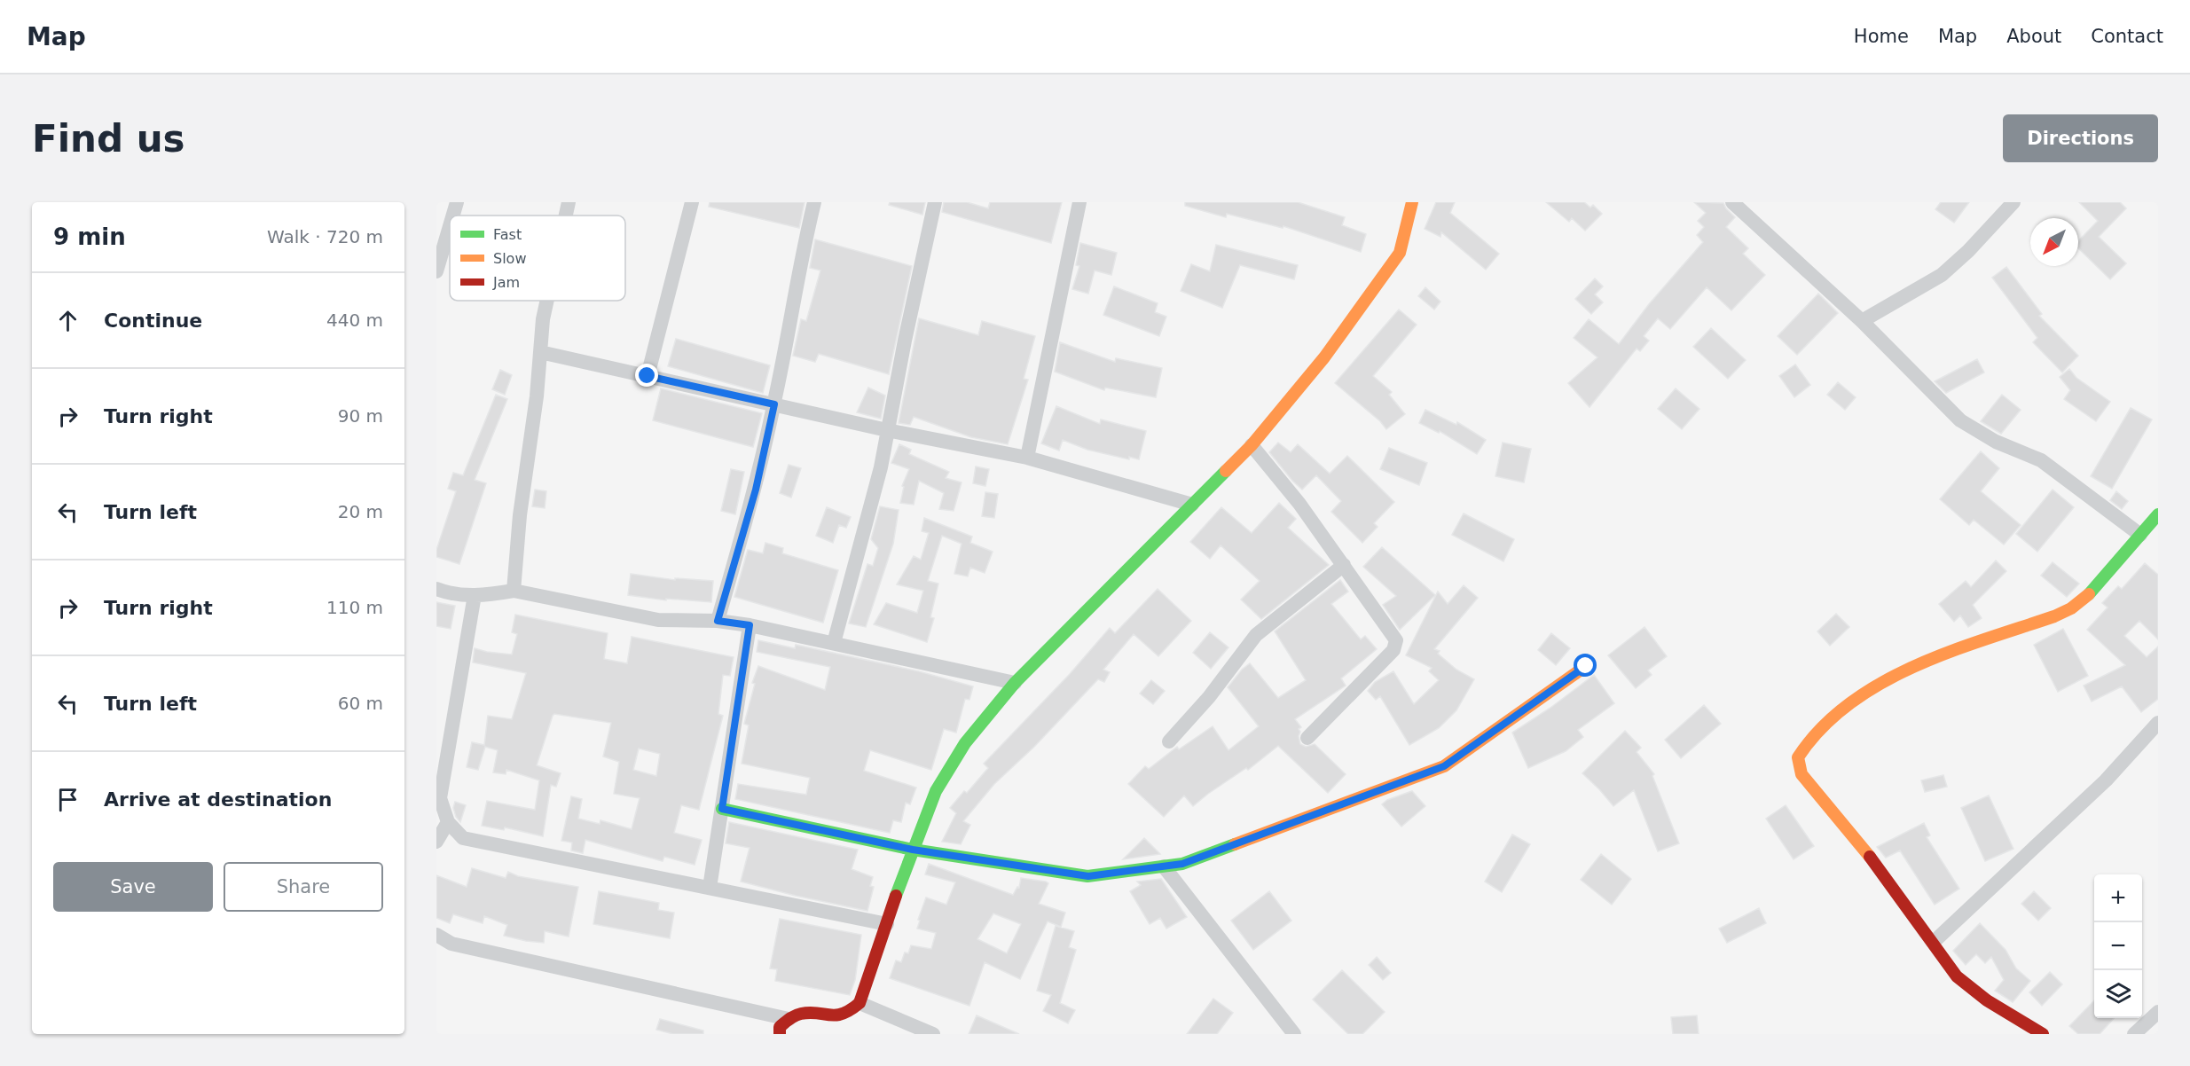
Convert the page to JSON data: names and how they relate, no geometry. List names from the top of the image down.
{
  "legend": ["Fast", "Slow", "Jam"],
  "north": "bottom left",
  "page": {
    "header": "Map",
    "nav": [
      "Home",
      "Map",
      "About",
      "Contact"
    ],
    "buttons": [
      "Directions",
      ["Save", "Share"]
    ],
    "title": "Find us",
    "heading": ["9 min", "Walk · 720 m"],
    "list": [
      ["Continue", "440 m"],
      ["Turn right", "90 m"],
      ["Turn left", "20 m"],
      ["Turn right", "110 m"],
      ["Turn left", "60 m"],
      "Arrive at destination"
    ],
    "map_buttons": ["+", "−"]
  }
}
